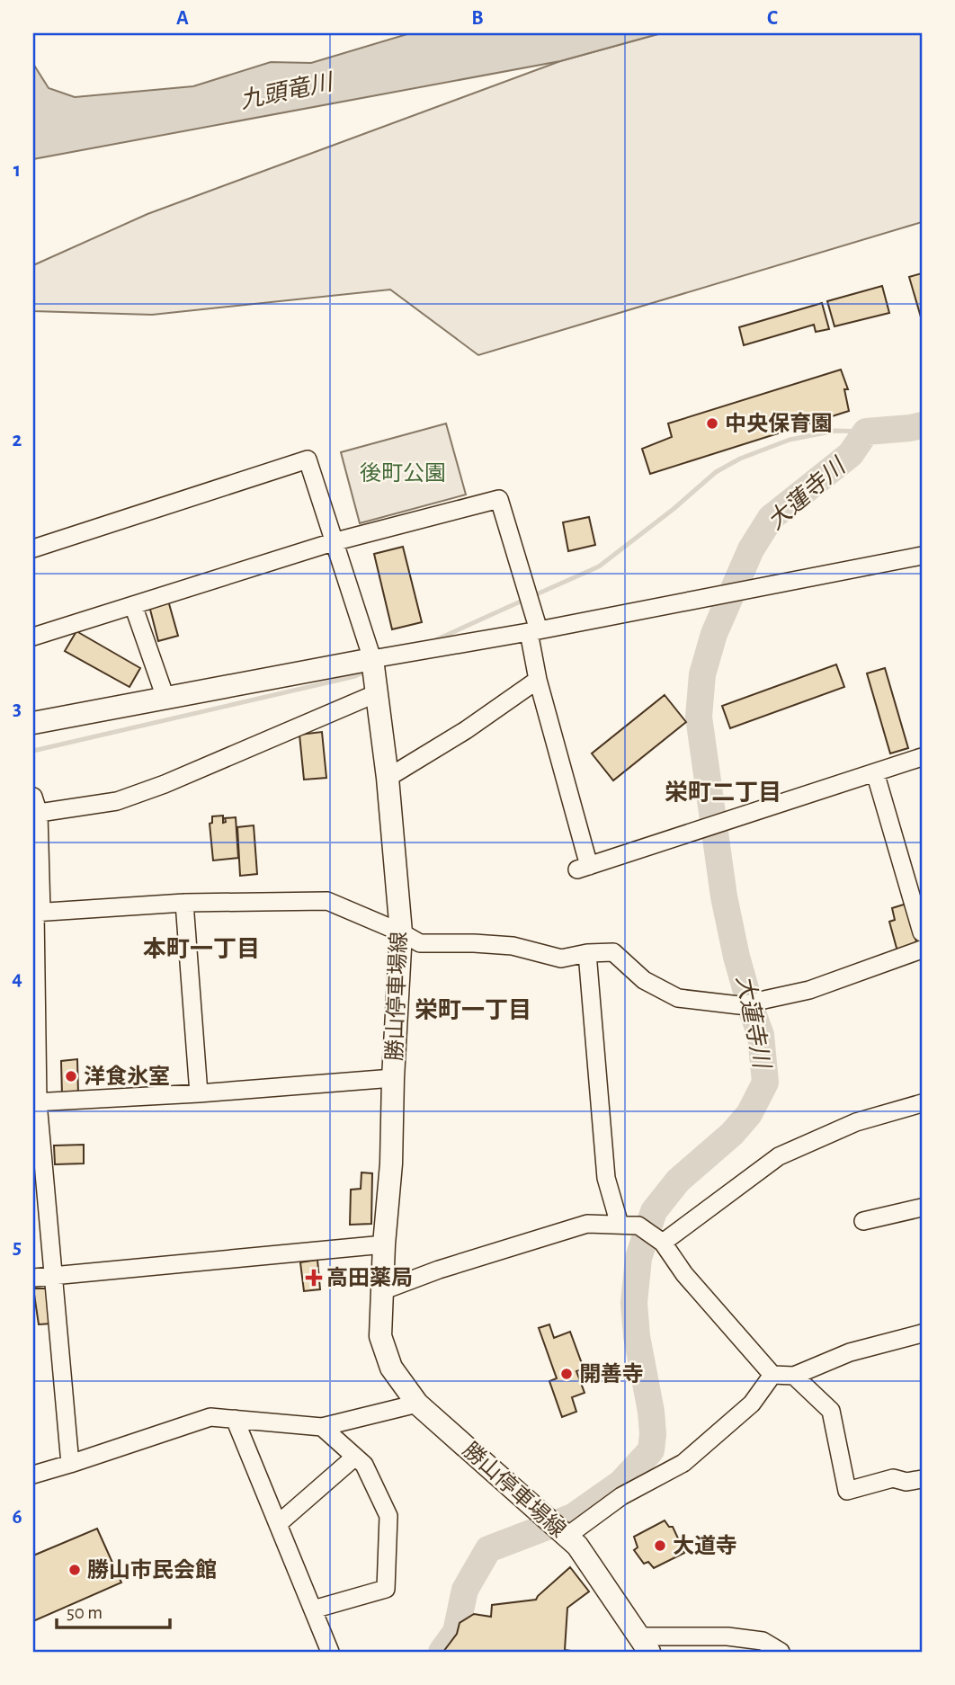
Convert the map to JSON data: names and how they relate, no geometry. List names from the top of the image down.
{
  "streets": {
    "main road": ["勝山停車場線"]
  },
  "districts": ["栄町二丁目", "本町一丁目", "栄町一丁目"],
  "water": ["九頭竜川", "大蓮寺川"],
  "parks": ["後町公園"],
  "places": {
    "other": [
      "中央保育園",
      "洋食氷室",
      "開善寺",
      "大道寺",
      "勝山市民会館"
    ],
    "health": ["高田薬局"]
  },
  "scale_bar": "50 m",
  "grid": {
    "columns": ["A", "B", "C"],
    "rows": [
      "1",
      "2",
      "3",
      "4",
      "5",
      "6"
    ]
  }
}
